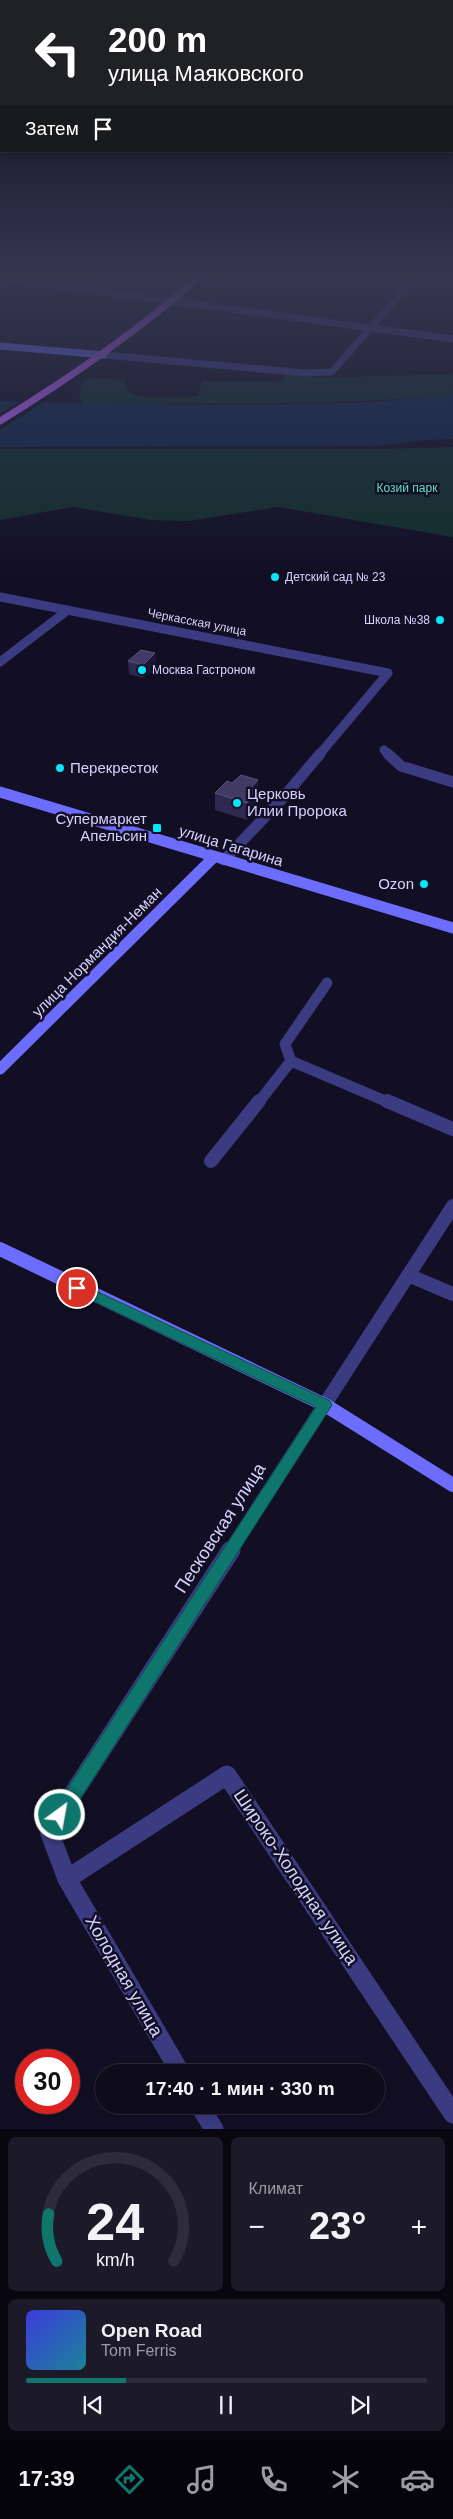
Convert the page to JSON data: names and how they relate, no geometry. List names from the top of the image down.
{
  "streets": {
    "street": [
      "Черкасская улица",
      "улица Гагарина",
      "улица Нормандия-Неман",
      "Песковская улица",
      "Широко-Холодная улица",
      "Холодная улица"
    ]
  },
  "crossings": [
    ["Черкасская улица", "улица Нормандия-Неман"],
    ["улица Гагарина", "улица Нормандия-Неман"],
    ["Песковская улица", "Широко-Холодная улица"],
    ["Песковская улица", "Холодная улица"],
    ["Широко-Холодная улица", "Холодная улица"]
  ],
  "parks": ["Козий парк"],
  "places": {
    "other": [
      "Детский сад № 23",
      "Школа №38",
      "Москва Гастроном",
      "Перекресток",
      "Церковь Илии Пророка",
      "Ozon"
    ],
    "transit": ["Супермаркет Апельсин"]
  },
  "page": {
    "turn": ["200 m", "улица Маяковского"],
    "then": "Затем",
    "limit": "30",
    "trip": "17:40 · 1 мин · 330 m",
    "tile": "Климат",
    "heat": ["−", "23°", "+"],
    "song": ["Open Road", "Tom Ferris"],
    "tabs": "17:39",
    "gauge": ["24", "km/h"]
  }
}
